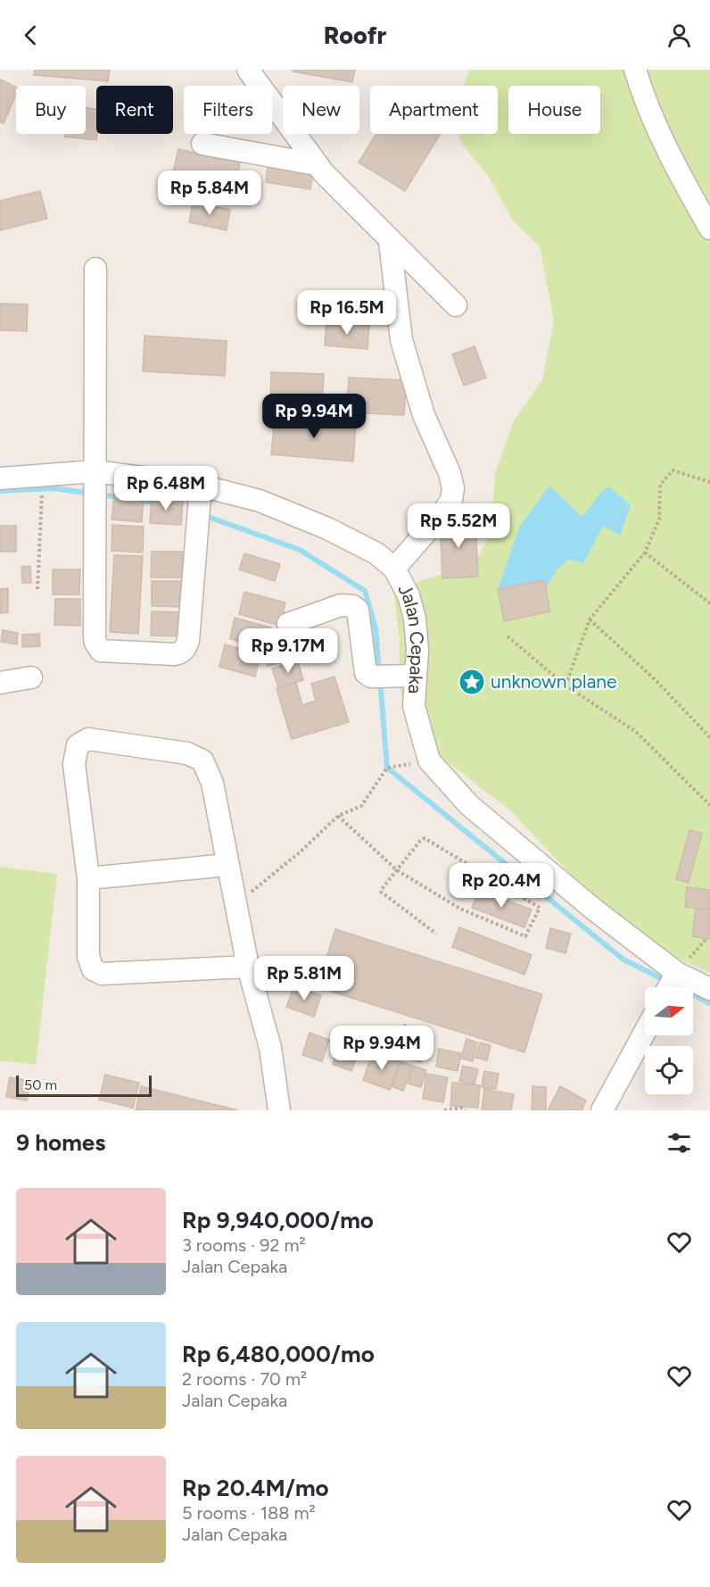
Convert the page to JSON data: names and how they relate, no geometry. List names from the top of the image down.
{
  "streets": {
    "street": ["Jalan Cepaka"]
  },
  "places": {
    "place": ["unknown plane"]
  },
  "scale_bar": "50 m",
  "north": "right",
  "page": {
    "header": "Roofr",
    "chip": [
      "Buy",
      "Rent",
      "Filters",
      "New",
      "Apartment",
      "House"
    ],
    "price": [
      "Rp 5.84M",
      "Rp 16.5M",
      "Rp 9.94M",
      "Rp 6.48M",
      "Rp 5.52M",
      "Rp 9.17M",
      "Rp 20.4M",
      "Rp 5.81M",
      "Rp 9.94M"
    ],
    "scale": "50 m",
    "heading": "9 homes",
    "list": [
      {
        "name": "Rp 9,940,000/mo",
        "note": "3 rooms · 92 m² · Jalan Cepaka"
      },
      {
        "name": "Rp 6,480,000/mo",
        "note": "2 rooms · 70 m² · Jalan Cepaka"
      },
      {
        "name": "Rp 20.4M/mo",
        "note": "5 rooms · 188 m² · Jalan Cepaka"
      }
    ]
  }
}
